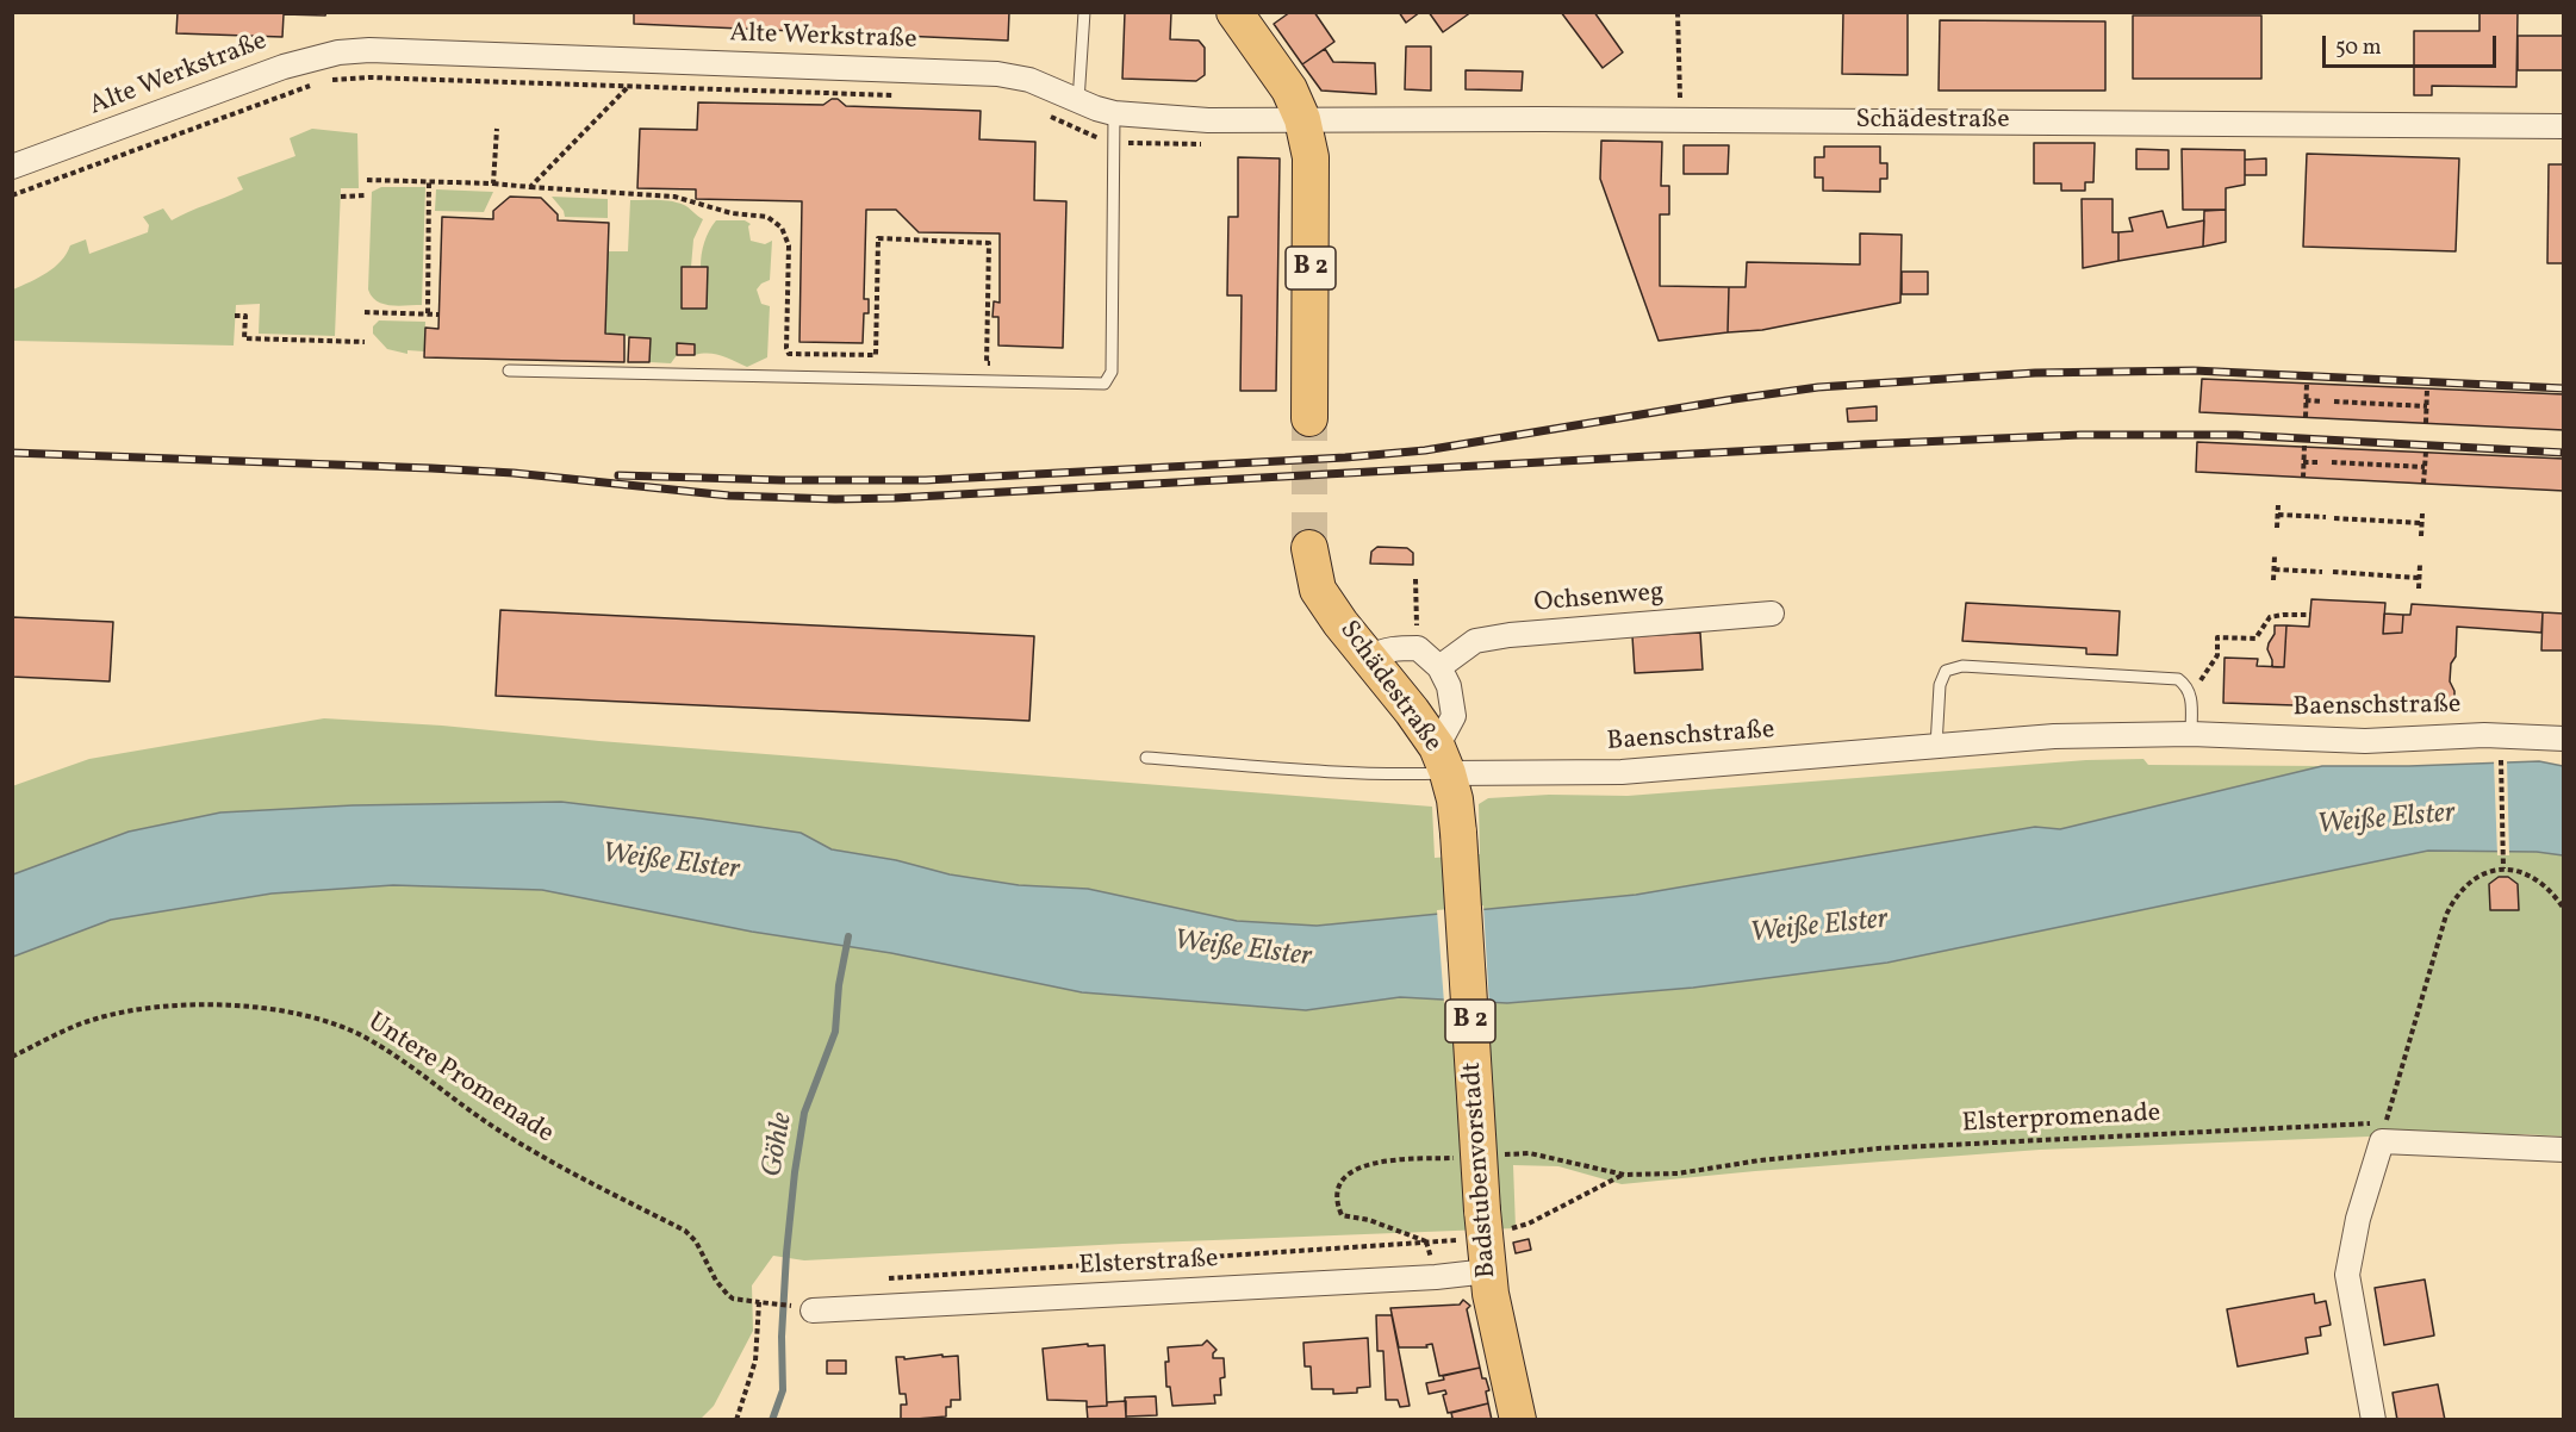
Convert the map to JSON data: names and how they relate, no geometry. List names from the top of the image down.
{
  "streets": {
    "main road": ["Schädestraße", "B 2", "Badstubenvorstadt"],
    "street": [
      "Alte Werkstraße",
      "Ochsenweg",
      "Baenschstraße",
      "Elsterstraße"
    ],
    "path": ["Untere Promenade", "Elsterpromenade"]
  },
  "crossings": [
    ["Alte Werkstraße", "Schädestraße"],
    ["Alte Werkstraße", "B 2"],
    ["Schädestraße", "B 2"],
    ["Schädestraße", "Baenschstraße"],
    ["Schädestraße", "Badstubenvorstadt"],
    ["Untere Promenade", "Elsterstraße"],
    ["Badstubenvorstadt", "Elsterstraße"]
  ],
  "water": ["Weiße Elster", "Göhle"],
  "scale_bar": "50 m"
}
